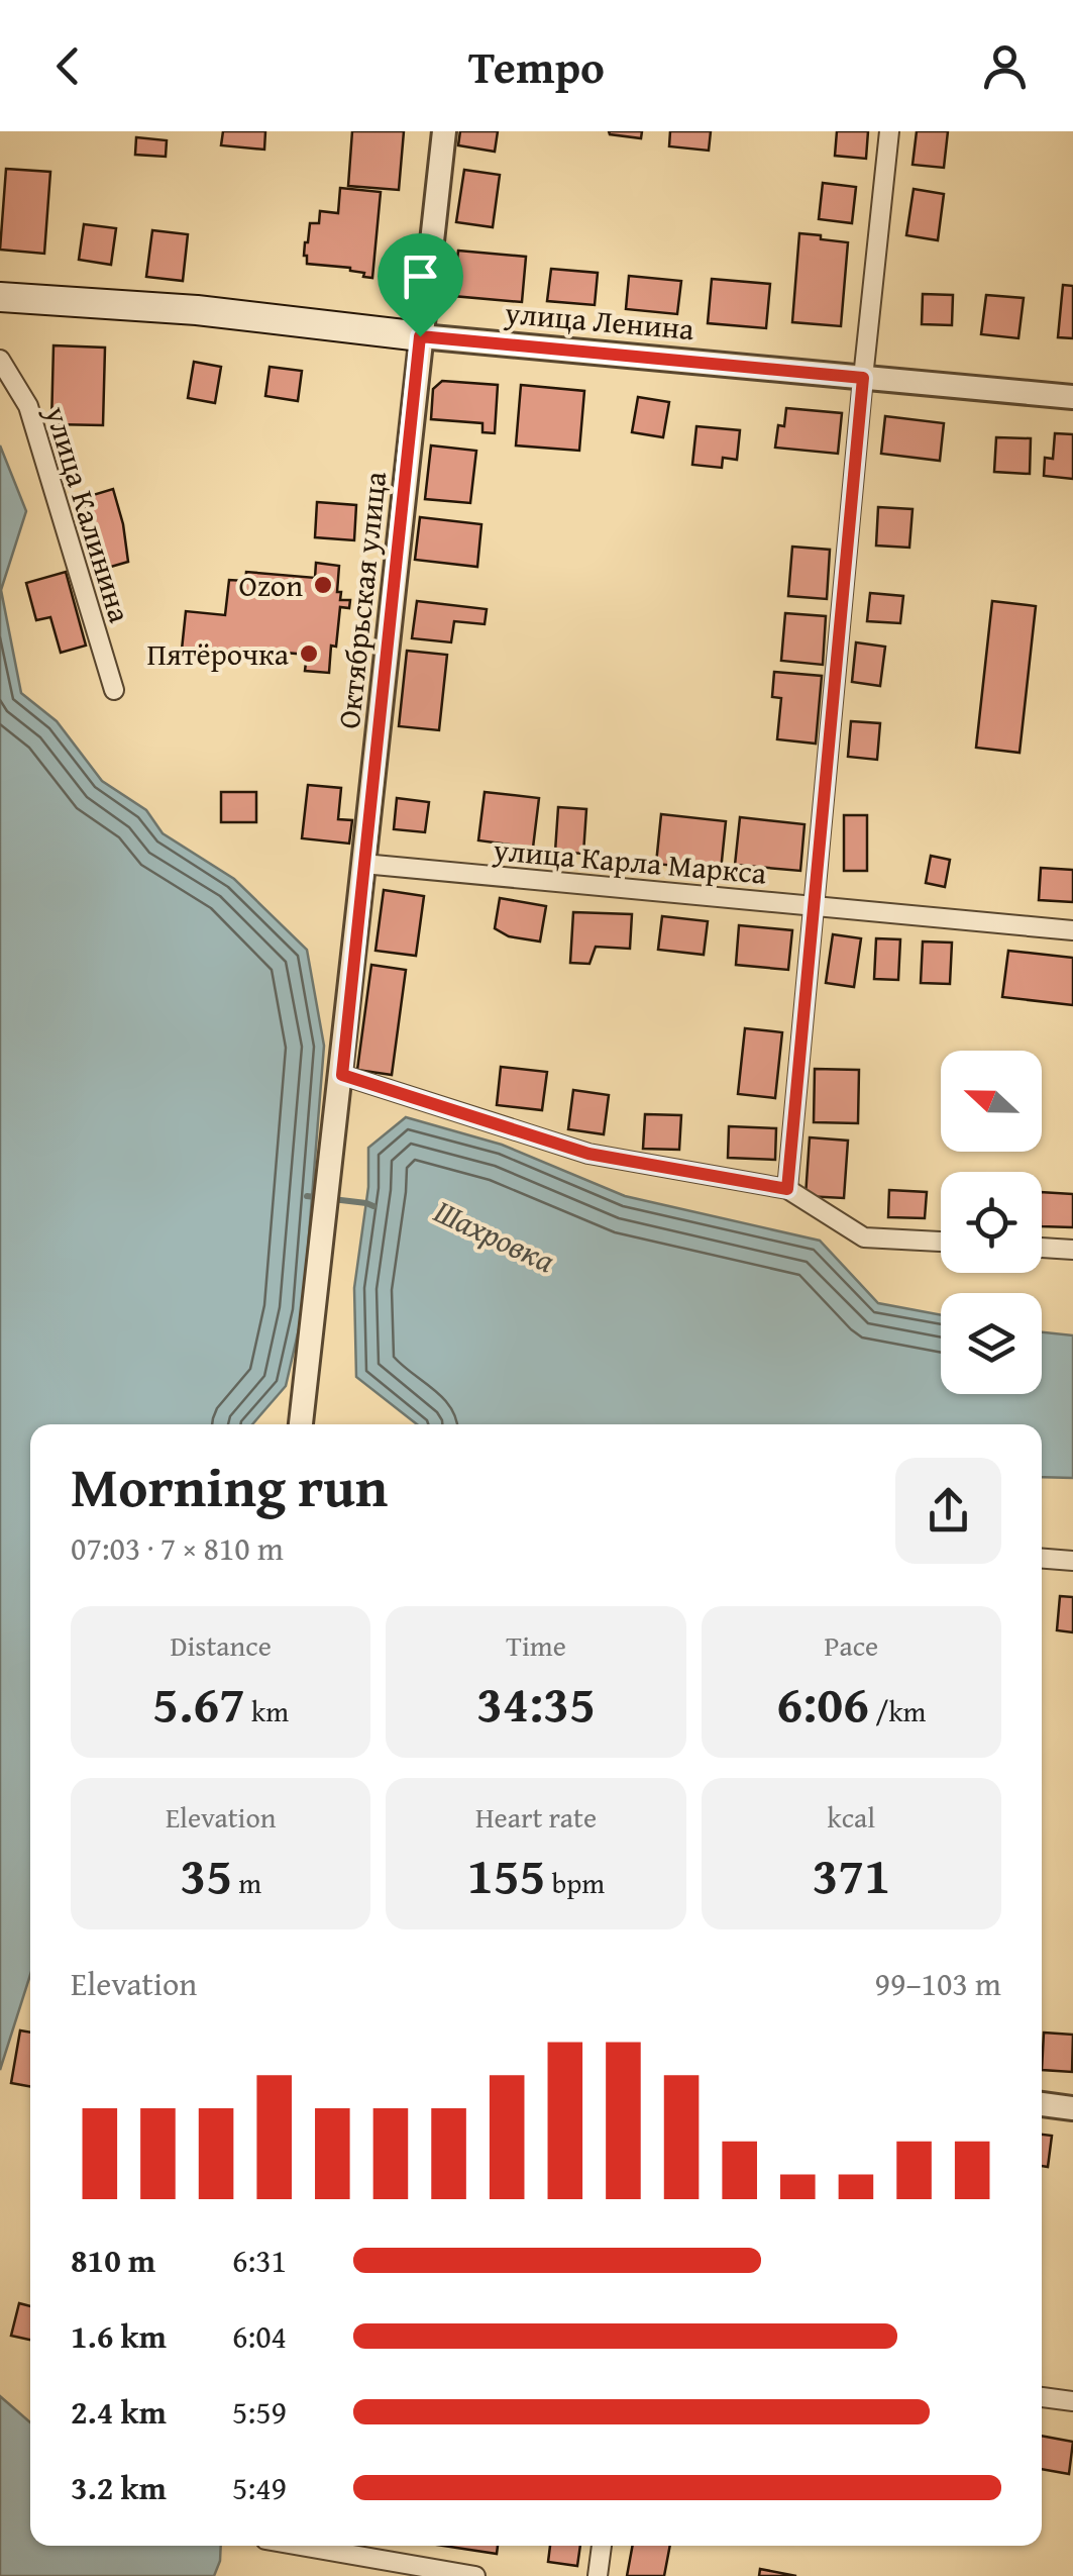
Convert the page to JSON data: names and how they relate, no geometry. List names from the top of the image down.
{
  "streets": {
    "main road": ["улица Ленина"],
    "street": ["улица Калинина", "Октябрьская улица", "улица Карла Маркса"]
  },
  "crossings": [
    ["улица Ленина", "Октябрьская улица"],
    ["Октябрьская улица", "улица Карла Маркса"]
  ],
  "water": ["Шахровка"],
  "places": ["Ozon", "Пятёрочка"],
  "north": "left",
  "page": {
    "header": "Tempo",
    "heading": ["Morning run", "07:03 · 7 × 810 m"],
    "stats": [
      ["Distance", "5.67 km"],
      ["Time", "34:35"],
      ["Pace", "6:06 /km"],
      ["Elevation", "35 m"],
      ["Heart rate", "155 bpm"],
      ["kcal", "371"]
    ],
    "chart": ["Elevation", "99–103 m"],
    "list": [
      {
        "name": "810 m",
        "note": "6:31"
      },
      {
        "name": "1.6 km",
        "note": "6:04"
      },
      {
        "name": "2.4 km",
        "note": "5:59"
      },
      {
        "name": "3.2 km",
        "note": "5:49"
      }
    ]
  }
}
